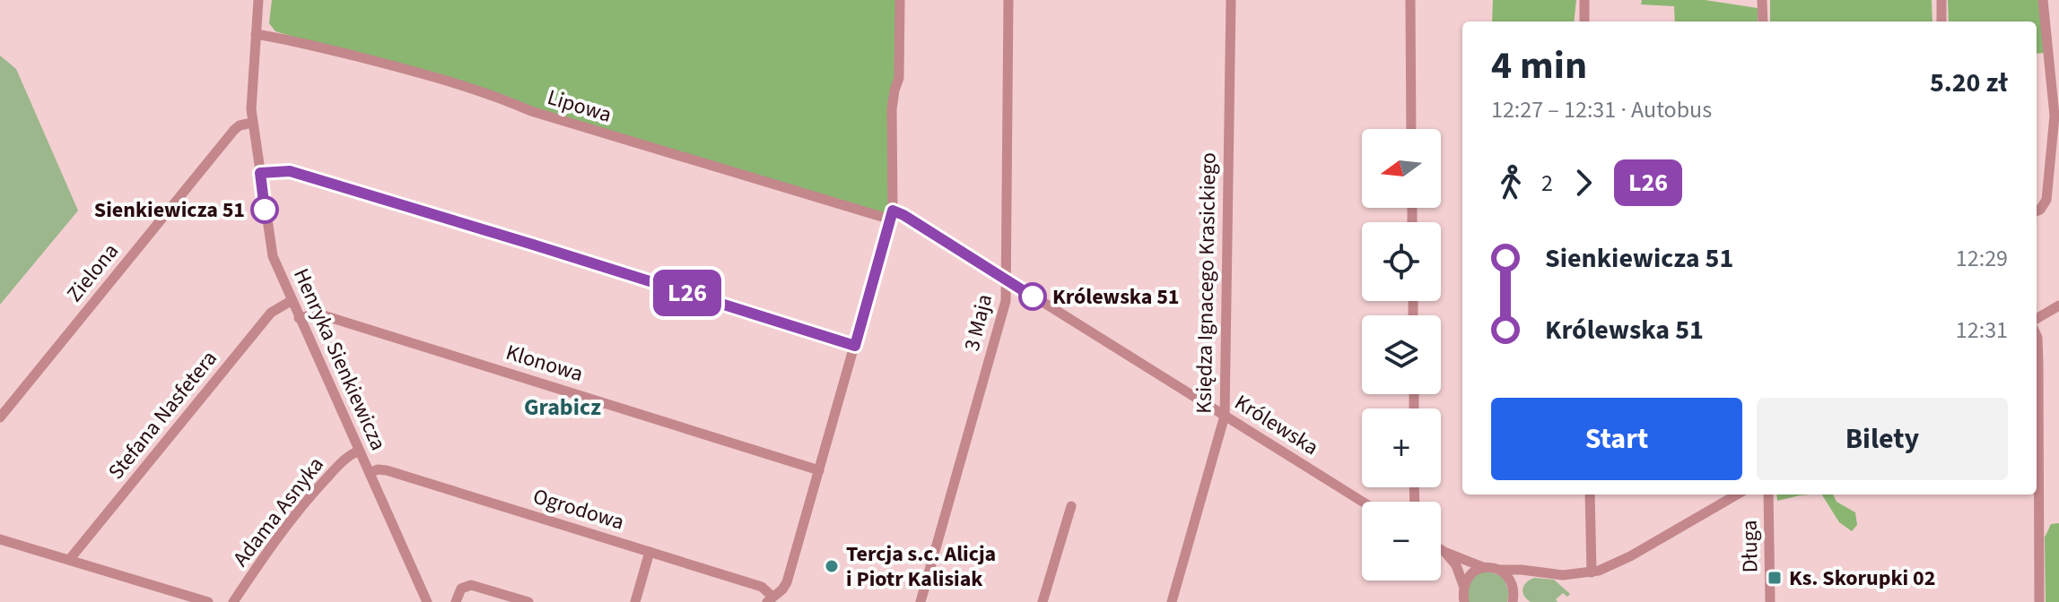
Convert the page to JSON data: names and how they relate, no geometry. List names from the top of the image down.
{
  "streets": {
    "street": [
      "Lipowa",
      "Zielona",
      "Księdza Ignacego Krasickiego",
      "3 Maja",
      "Henryka Sienkiewicza",
      "Klonowa",
      "Stefana Nasfetera",
      "Królewska",
      "Ogrodowa",
      "Adama Asnyka",
      "Długa"
    ]
  },
  "crossings": [
    ["Lipowa", "Królewska"],
    ["Zielona", "Henryka Sienkiewicza"],
    ["Księdza Ignacego Krasickiego", "Królewska"],
    ["3 Maja", "Królewska"],
    ["Henryka Sienkiewicza", "Klonowa"],
    ["Henryka Sienkiewicza", "Stefana Nasfetera"],
    ["Henryka Sienkiewicza", "Ogrodowa"],
    ["Henryka Sienkiewicza", "Adama Asnyka"]
  ],
  "districts": ["Grabicz"],
  "places": {
    "other": ["Sienkiewicza 51", "Królewska 51", "Tercja s.c. Alicja i Piotr Kalisiak"],
    "transit": ["Ks. Skorupki 02"]
  },
  "lines": ["bus line L26"],
  "north": "left",
  "page": {
    "on_map": "L26",
    "heading": ["4 min", "12:27 – 12:31 · Autobus", "5.20 zł"],
    "map_buttons": ["+", "−"],
    "legs": ["2", "L26"],
    "list": [
      {
        "name": "Sienkiewicza 51",
        "value": "12:29"
      },
      {
        "name": "Królewska 51",
        "value": "12:31"
      }
    ],
    "buttons": ["Start", "Bilety"]
  }
}
